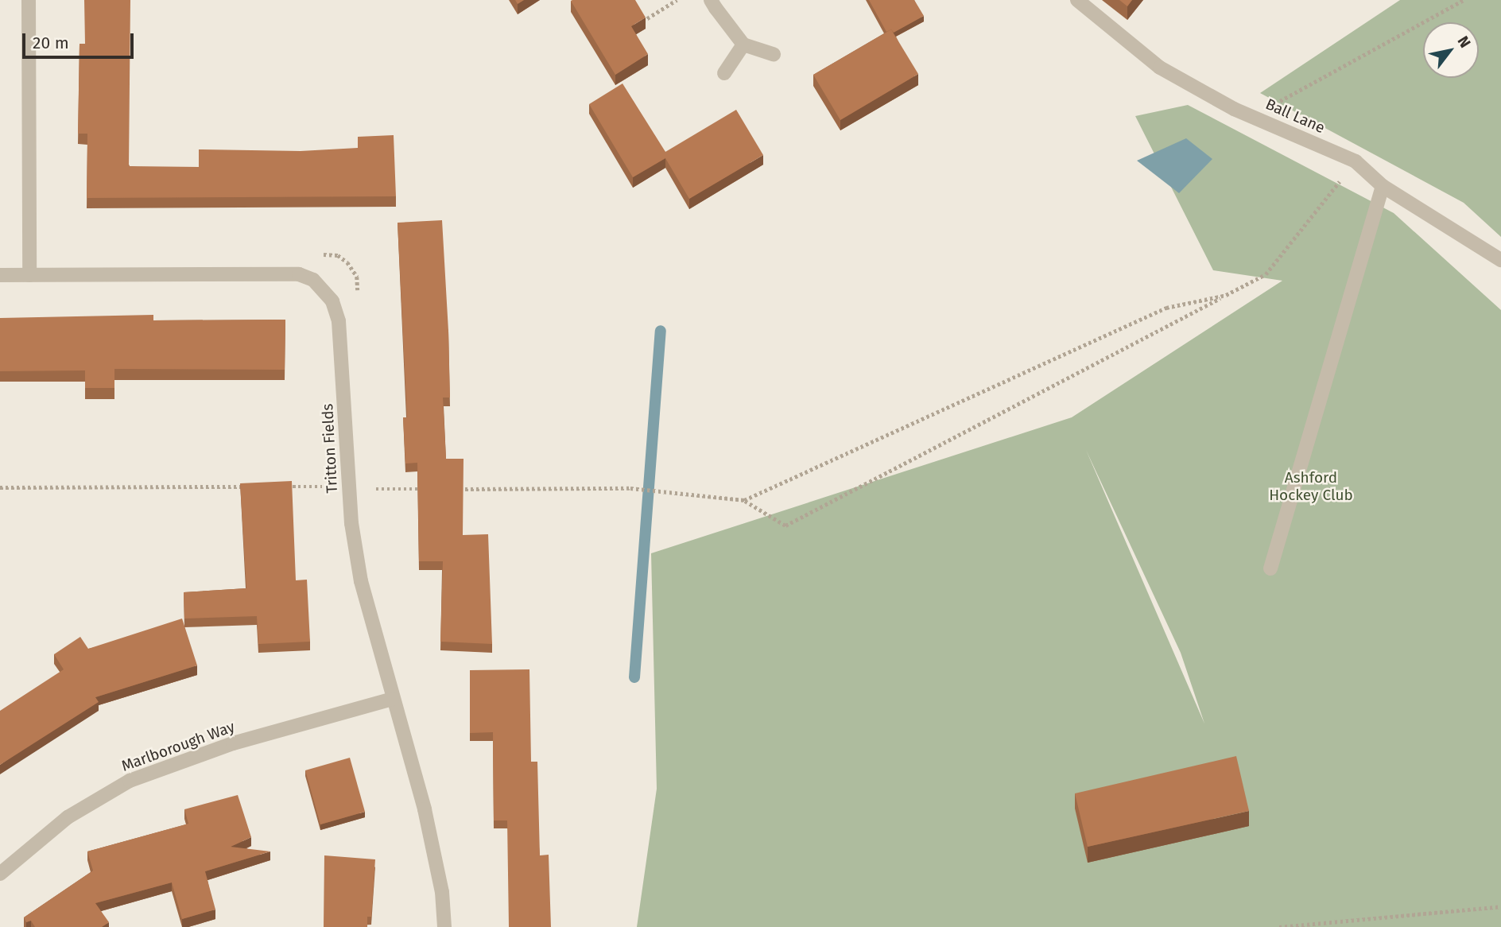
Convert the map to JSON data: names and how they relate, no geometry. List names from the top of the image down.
{
  "streets": {
    "street": ["Ball Lane", "Tritton Fields", "Marlborough Way"]
  },
  "crossings": [
    ["Tritton Fields", "Marlborough Way"]
  ],
  "parks": ["Ashford Hockey Club"],
  "scale_bar": "20 m",
  "north": "top right"
}
